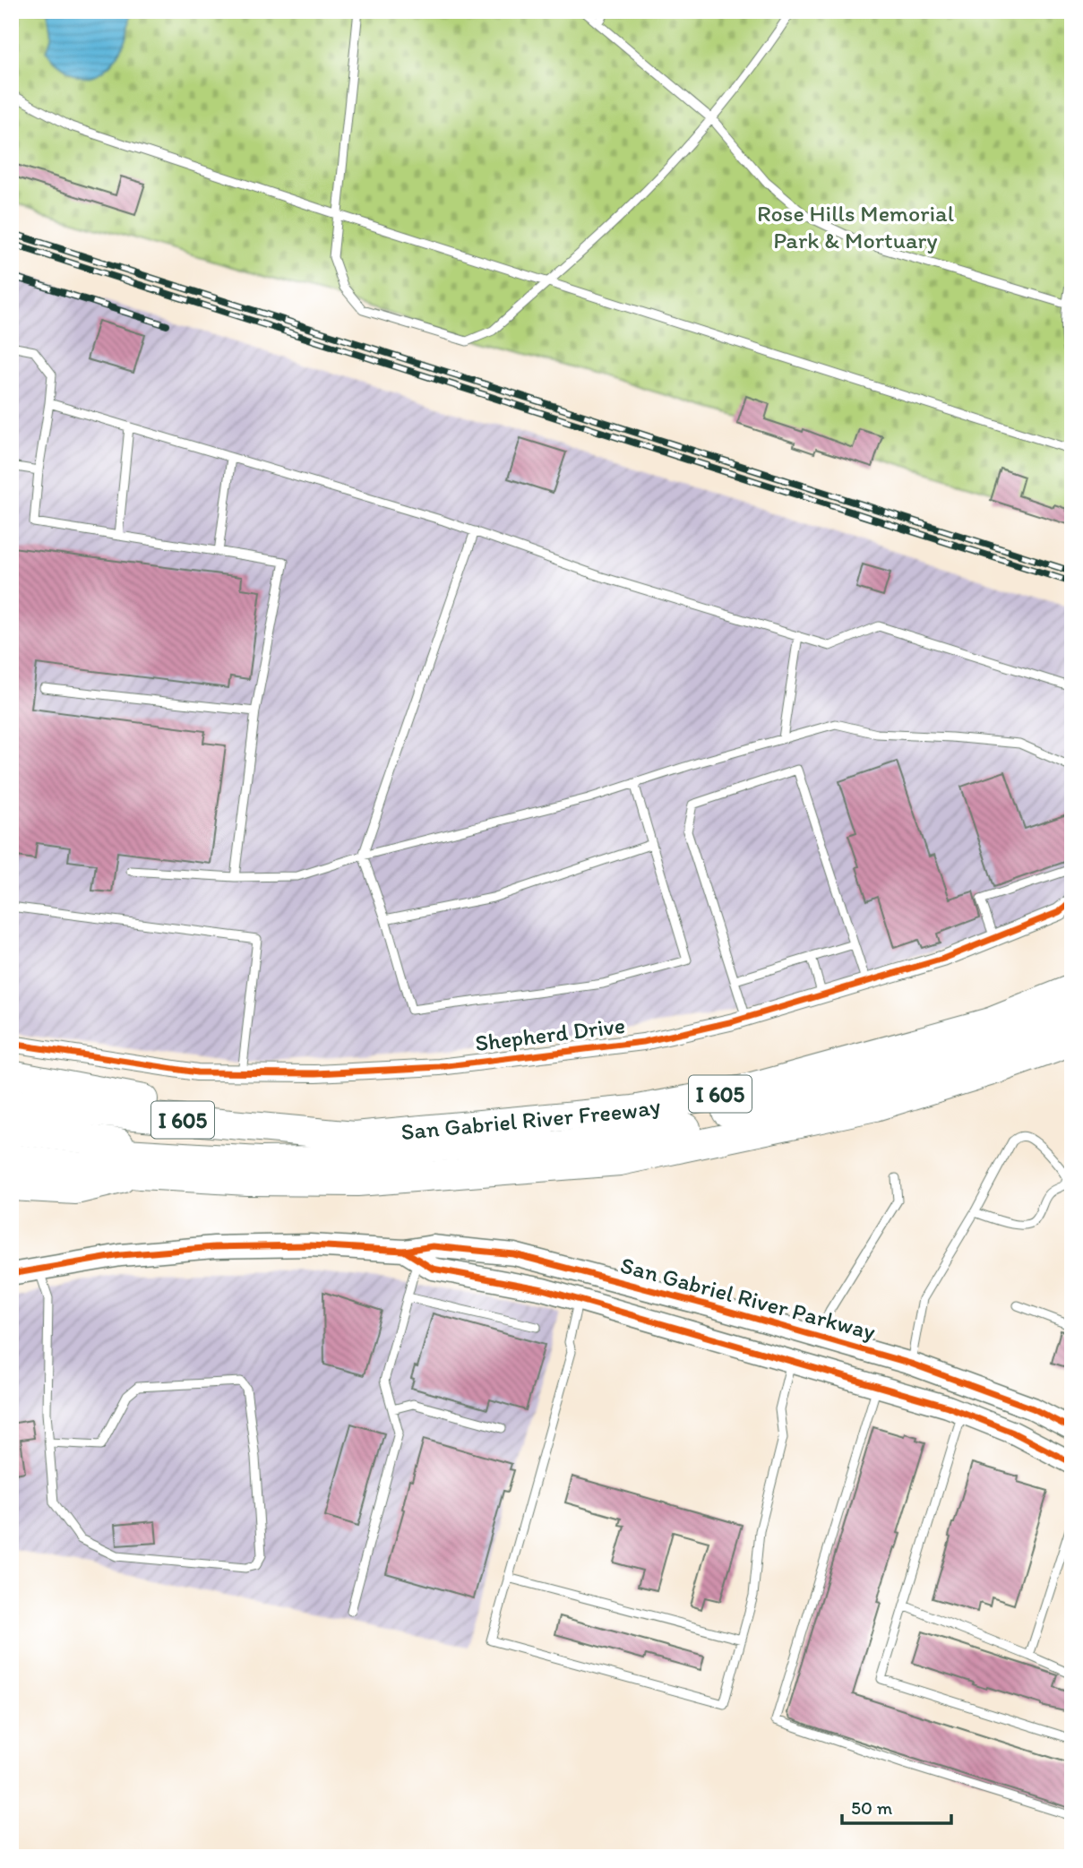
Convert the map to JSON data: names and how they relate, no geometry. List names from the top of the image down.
{
  "streets": {
    "highway": ["I 605", "San Gabriel River Freeway"],
    "main road": ["San Gabriel River Parkway"],
    "street": ["Shepherd Drive"]
  },
  "parks": ["Rose Hills Memorial Park & Mortuary"],
  "scale_bar": "50 m"
}
